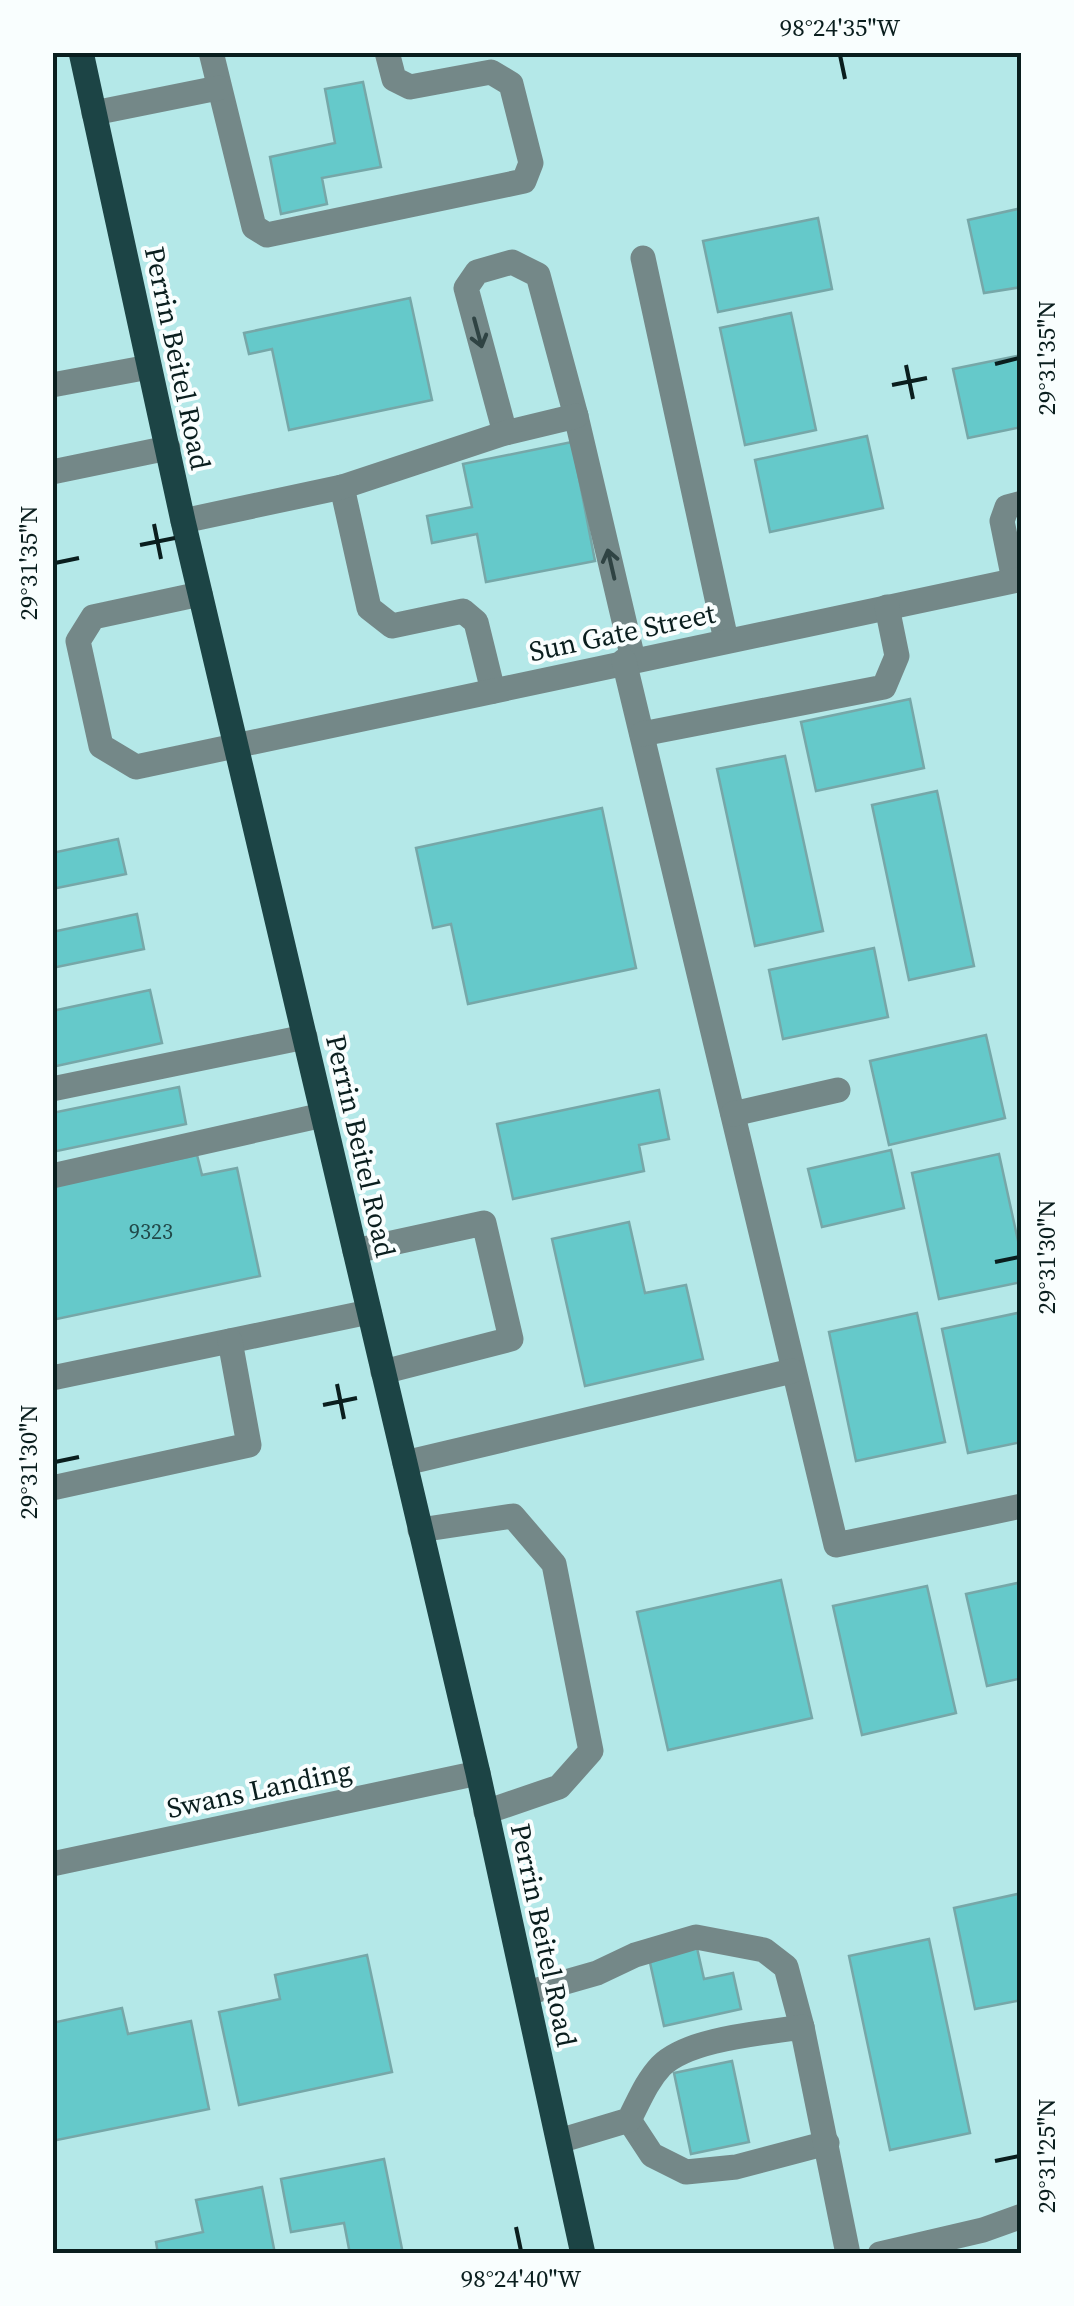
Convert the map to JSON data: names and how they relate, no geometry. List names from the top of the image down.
{
  "streets": {
    "main road": ["Perrin Beitel Road"],
    "street": ["Sun Gate Street", "Swans Landing"]
  },
  "crossings": [
    ["Perrin Beitel Road", "Sun Gate Street"],
    ["Perrin Beitel Road", "Swans Landing"]
  ],
  "house_numbers": ["9323"],
  "coordinates": [
    "98°24'35\"W",
    "29°31'35\"N",
    "29°31'30\"N",
    "29°31'25\"N",
    "98°24'40\"W"
  ]
}
